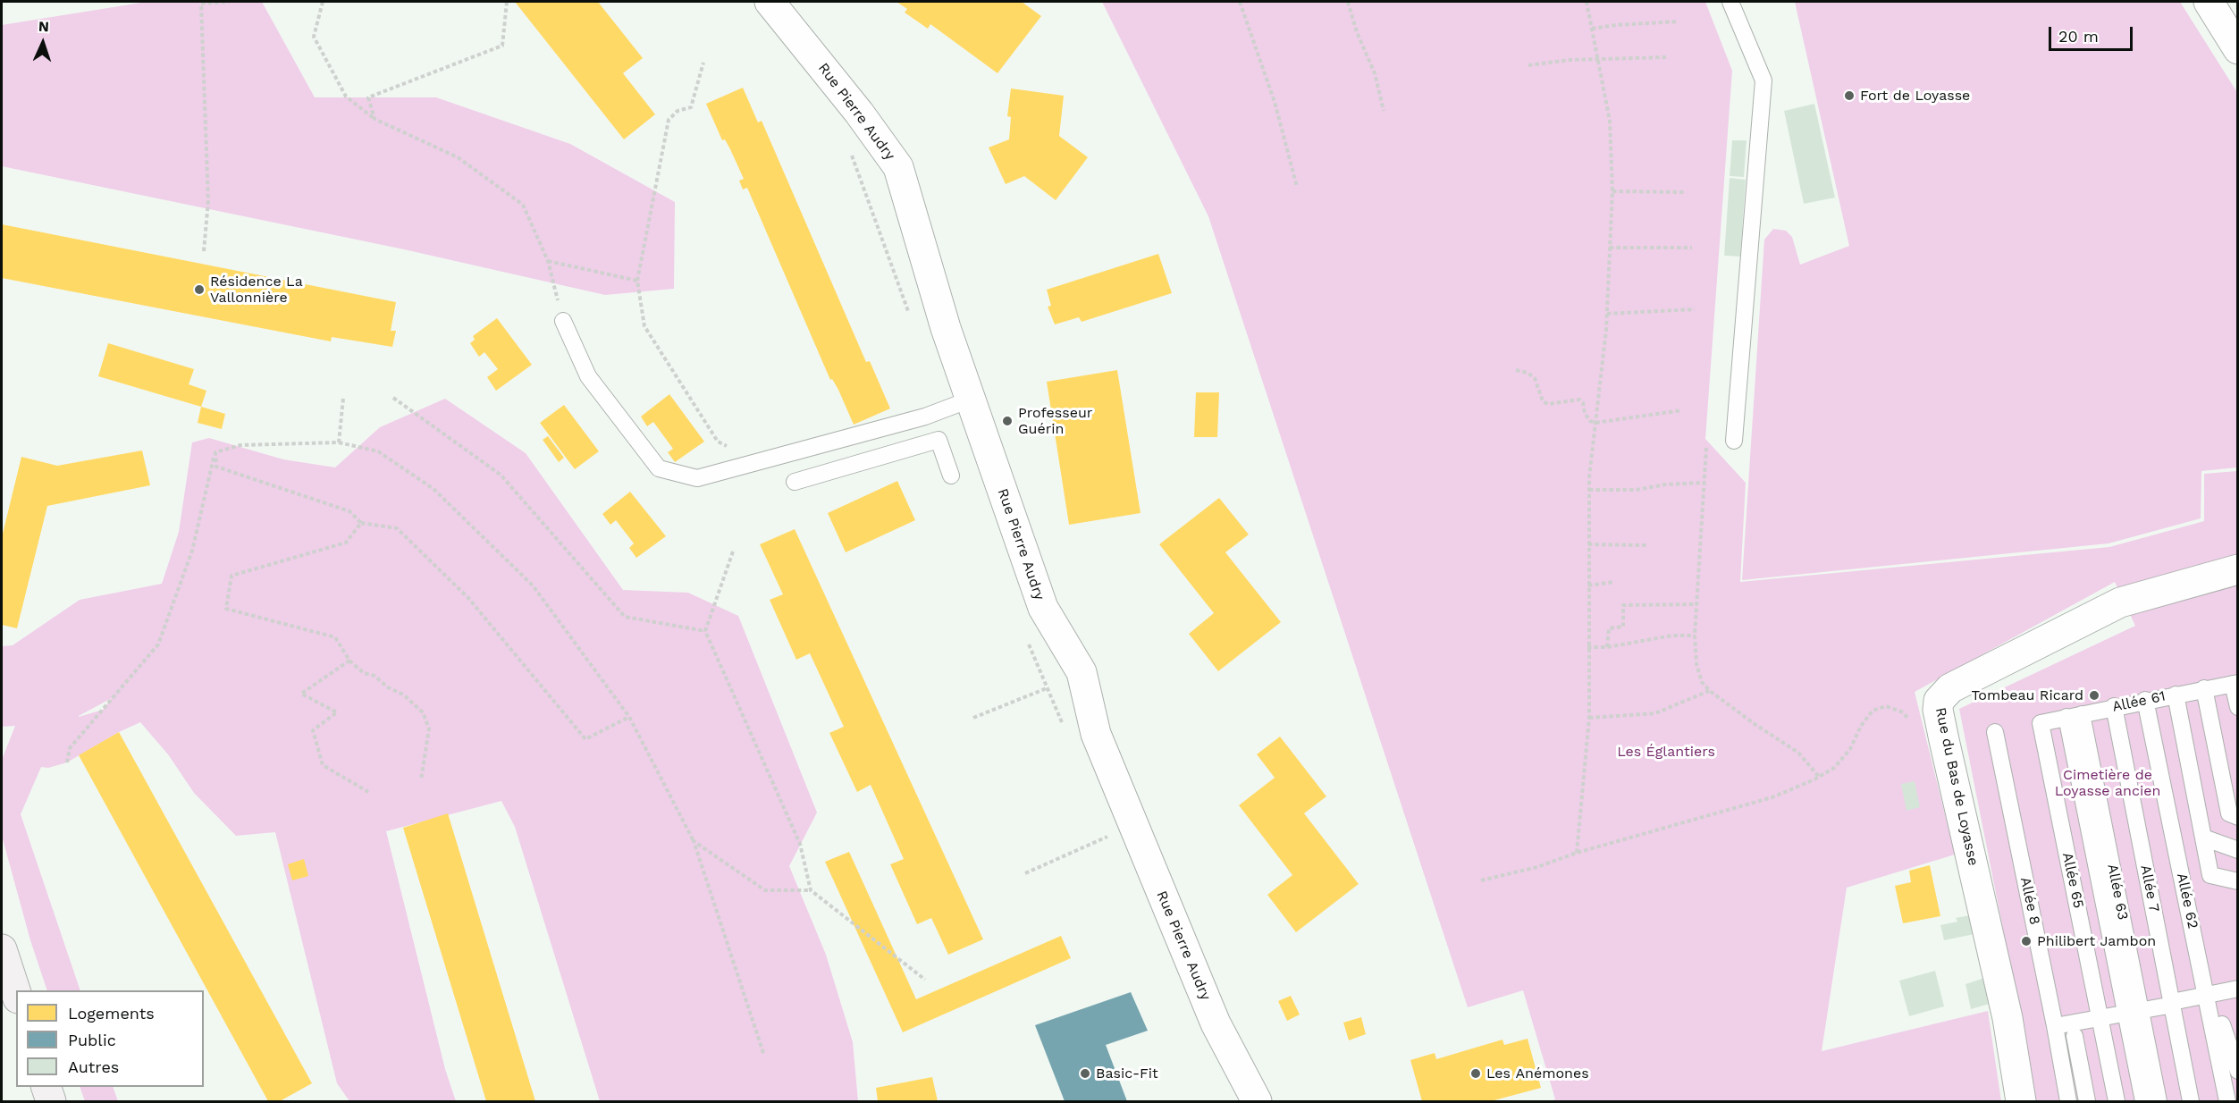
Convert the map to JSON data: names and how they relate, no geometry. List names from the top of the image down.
{
  "streets": {
    "street": ["Rue Pierre Audry", "Rue du Bas de Loyasse"],
    "lane": [
      "Allée 61",
      "Allée 65",
      "Allée 7",
      "Allée 8",
      "Allée 62"
    ]
  },
  "crossings": [
    ["Allée 61", "Allée 65"],
    ["Allée 61", "Allée 7"],
    ["Allée 61", "Allée 62"]
  ],
  "parks": ["Les Églantiers", "Cimetière de Loyasse ancien"],
  "places": [
    "Fort de Loyasse",
    "Résidence La Vallonnière",
    "Professeur Guérin",
    "Tombeau Ricard",
    "Philibert Jambon",
    "Basic-Fit",
    "Les Anémones"
  ],
  "legend": ["Logements", "Public", "Autres"],
  "scale_bar": "20 m",
  "north": "top"
}
